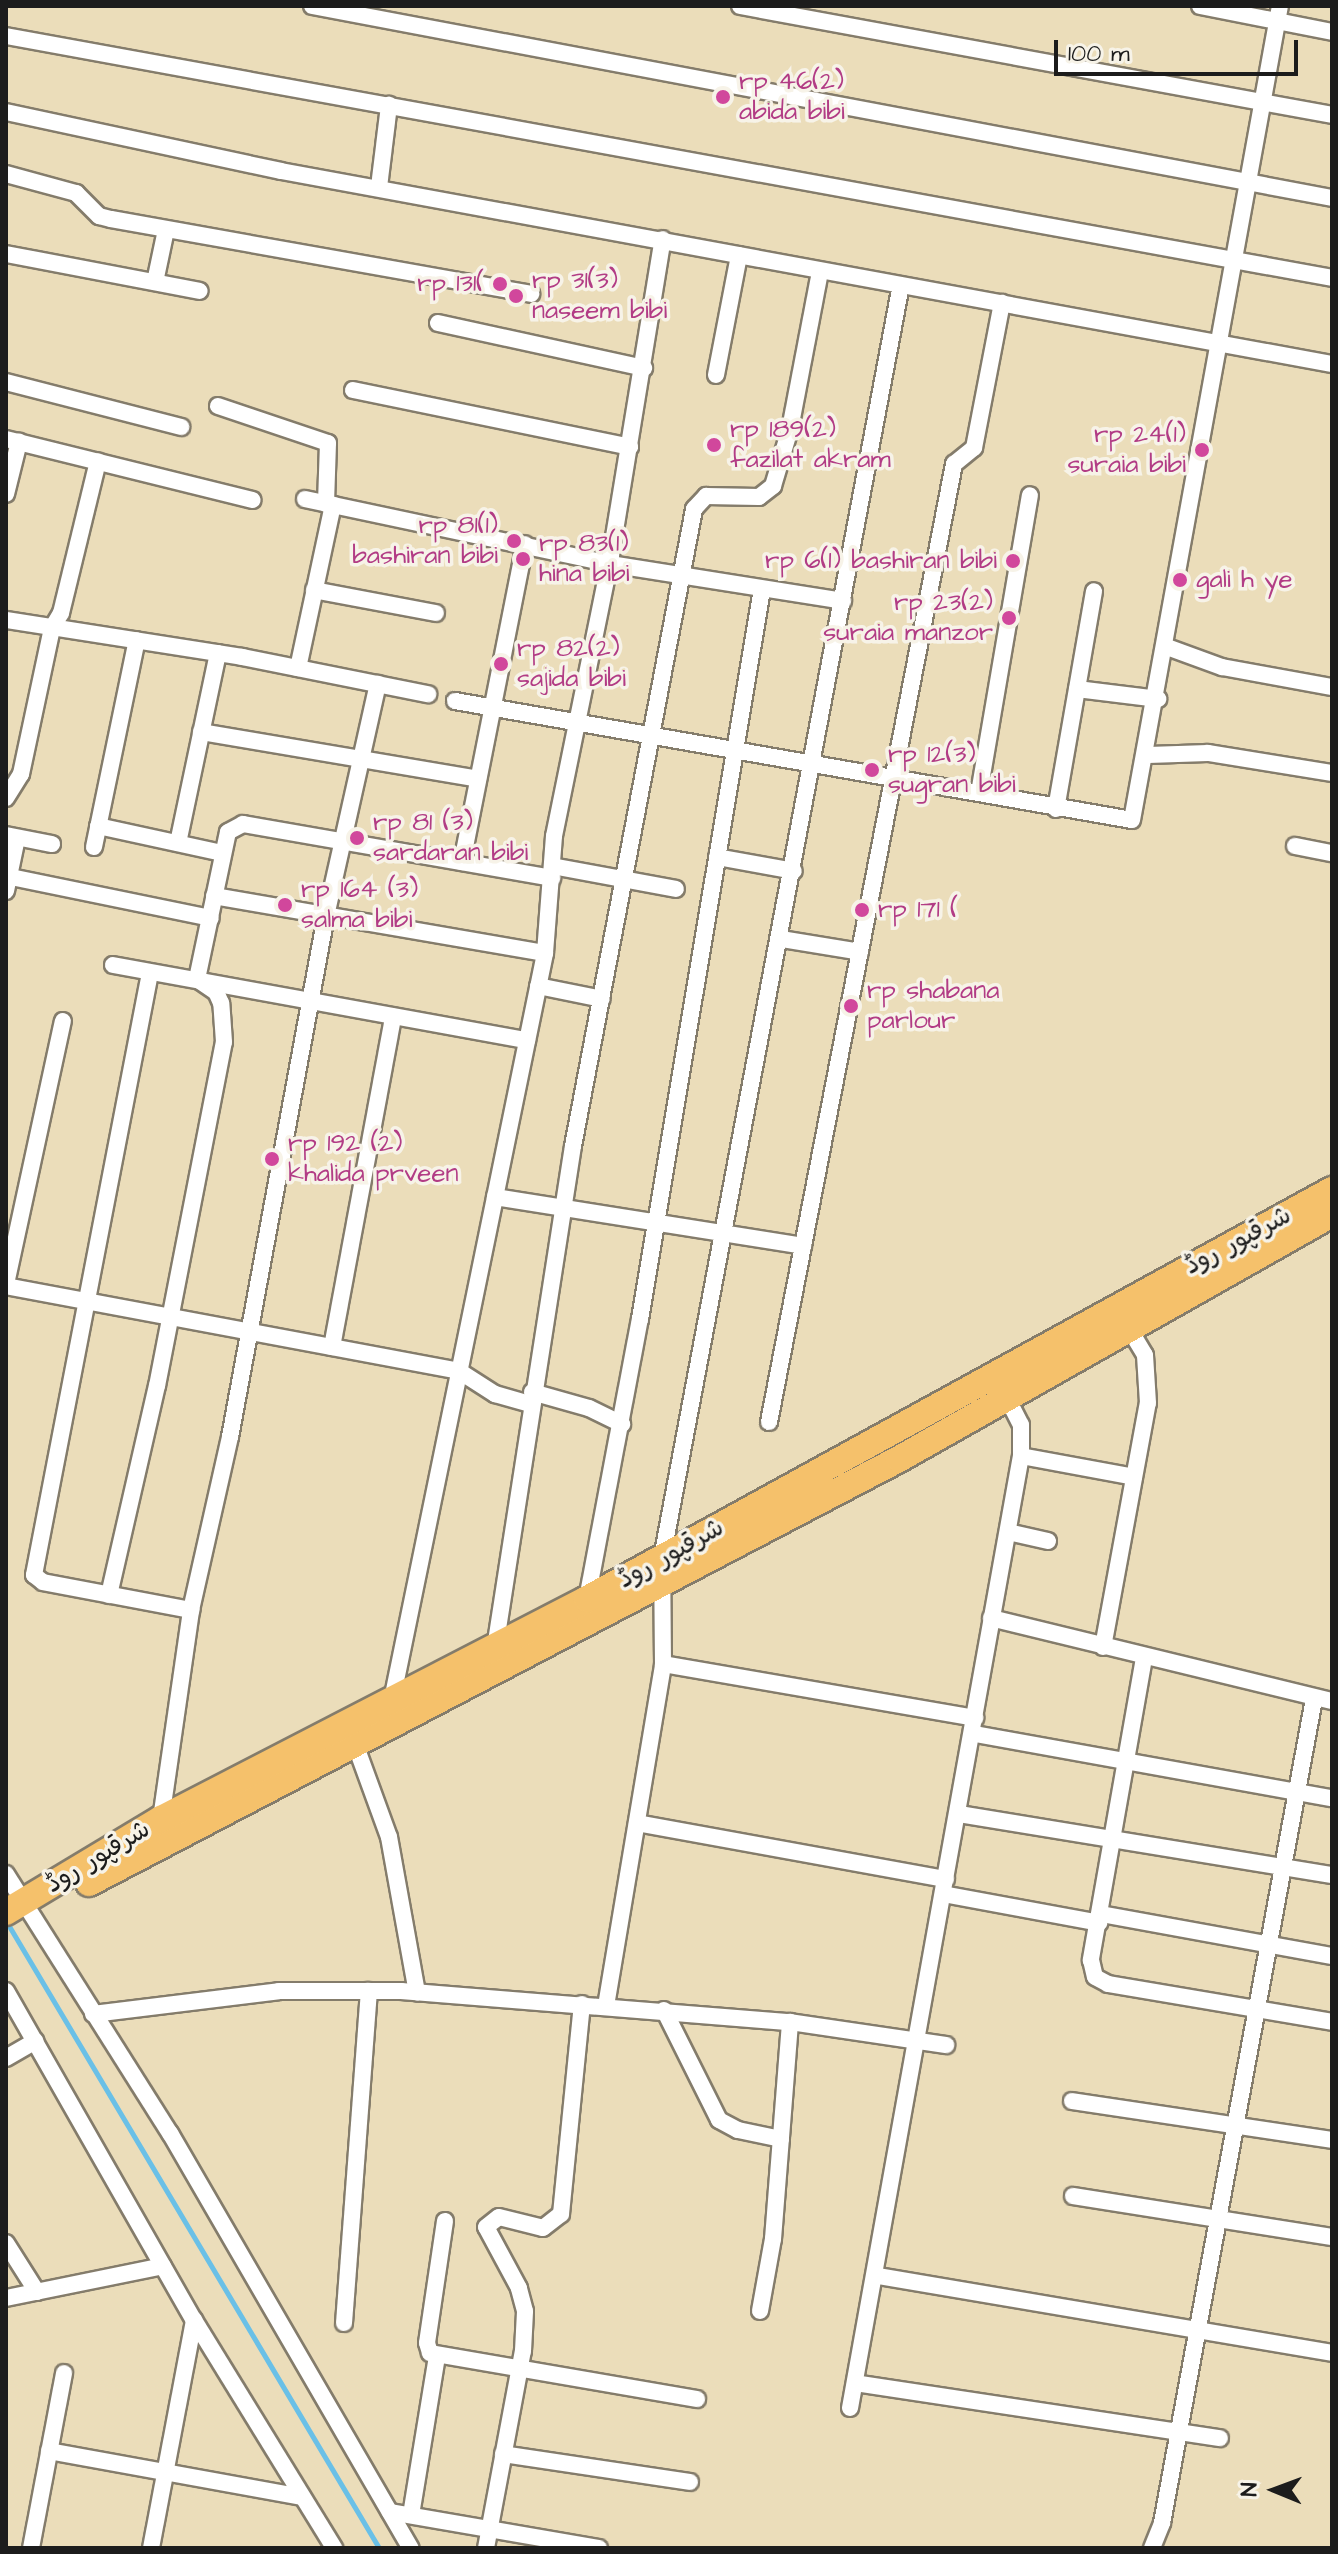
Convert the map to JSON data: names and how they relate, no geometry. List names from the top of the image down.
{
  "streets": {
    "main road": ["شرقپور روڈ"]
  },
  "places": [
    "rp 46(2) abida bibi",
    "rp 131(",
    "rp 31(3) naseem bibi",
    "rp 189(2) fazilat akram",
    "rp 24(1) suraia bibi",
    "rp 81(1) bashiran bibi",
    "rp 83(1) hina bibi",
    "rp 6(1) bashiran bibi",
    "gali h ye",
    "rp 23(2) suraia manzor",
    "rp 82(2) sajida bibi",
    "rp 12(3) sugran bibi",
    "rp 81 (3) sardaran bibi",
    "rp 164 (3) salma bibi",
    "rp 171 (",
    "rp shabana parlour",
    "rp 192 (2) khalida prveen"
  ],
  "scale_bar": "100 m",
  "north": "left"
}
